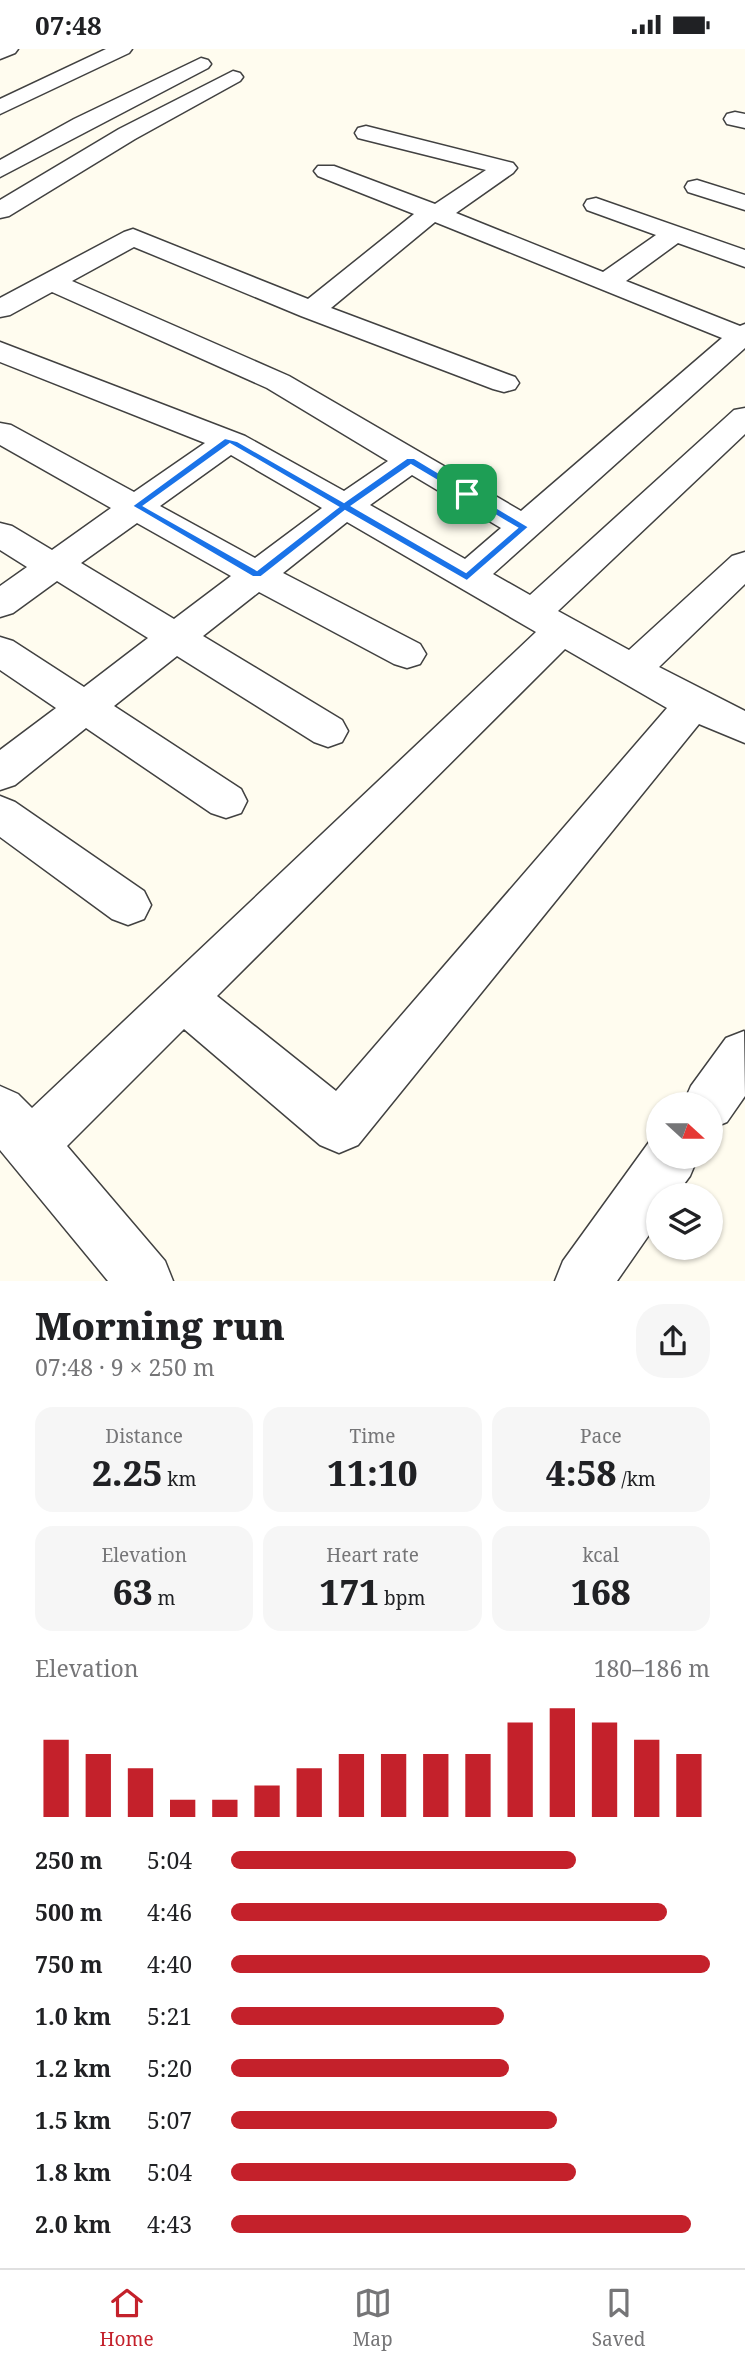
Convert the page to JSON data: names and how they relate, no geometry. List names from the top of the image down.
{
  "north": "right",
  "page": {
    "status": "07:48",
    "heading": ["Morning run", "07:48 · 9 × 250 m"],
    "stats": [
      ["Distance", "2.25 km"],
      ["Time", "11:10"],
      ["Pace", "4:58 /km"],
      ["Elevation", "63 m"],
      ["Heart rate", "171 bpm"],
      ["kcal", "168"]
    ],
    "chart": ["Elevation", "180–186 m"],
    "list": [
      {
        "name": "250 m",
        "note": "5:04"
      },
      {
        "name": "500 m",
        "note": "4:46"
      },
      {
        "name": "750 m",
        "note": "4:40"
      },
      {
        "name": "1.0 km",
        "note": "5:21"
      },
      {
        "name": "1.2 km",
        "note": "5:20"
      },
      {
        "name": "1.5 km",
        "note": "5:07"
      },
      {
        "name": "1.8 km",
        "note": "5:04"
      },
      {
        "name": "2.0 km",
        "note": "4:43"
      }
    ],
    "tabs": ["Home", "Map", "Saved"]
  }
}
